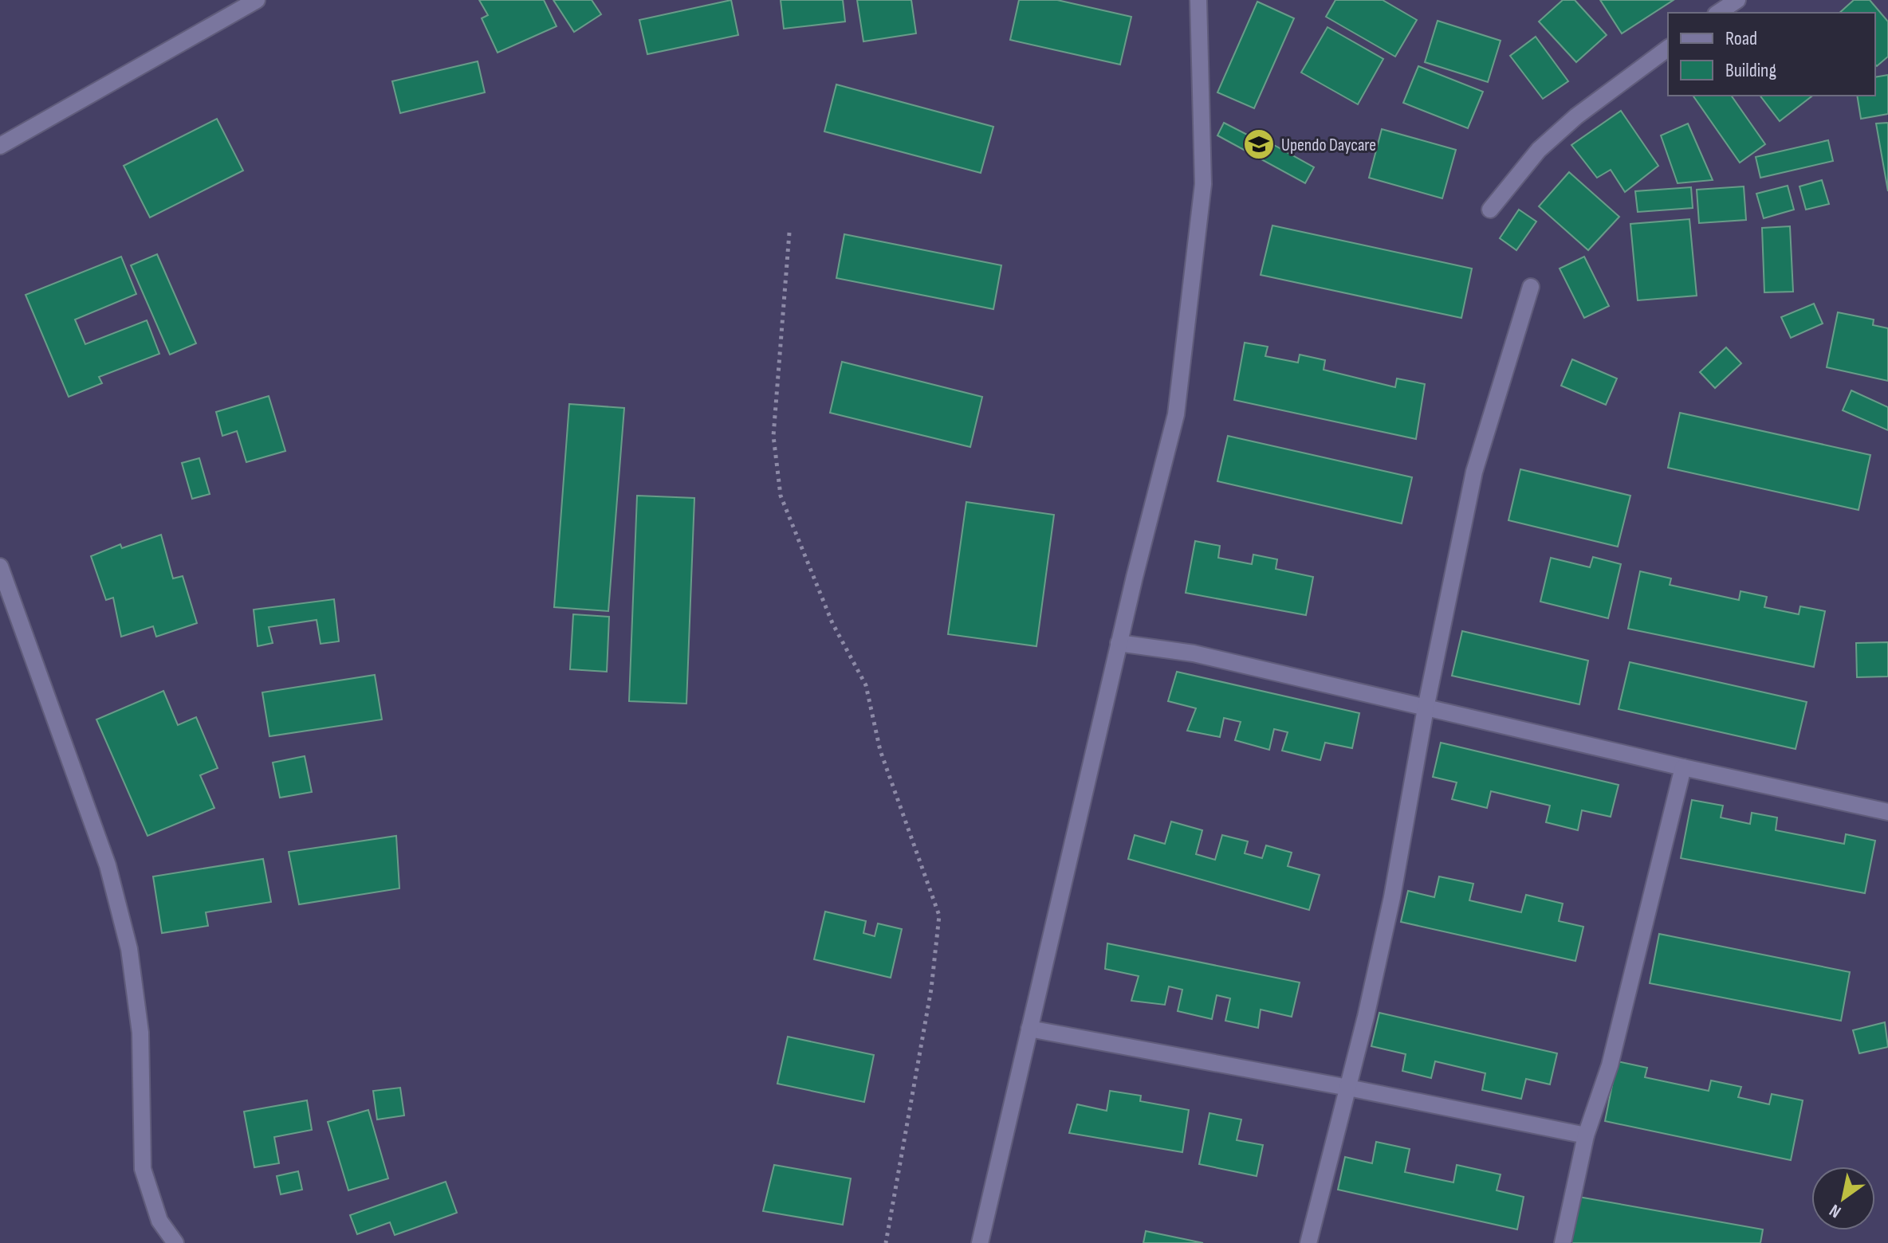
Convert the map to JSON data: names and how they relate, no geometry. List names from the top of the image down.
{
  "places": {
    "school or university": ["Upendo Daycare"]
  },
  "legend": ["Road", "Building"],
  "north": "bottom left"
}
